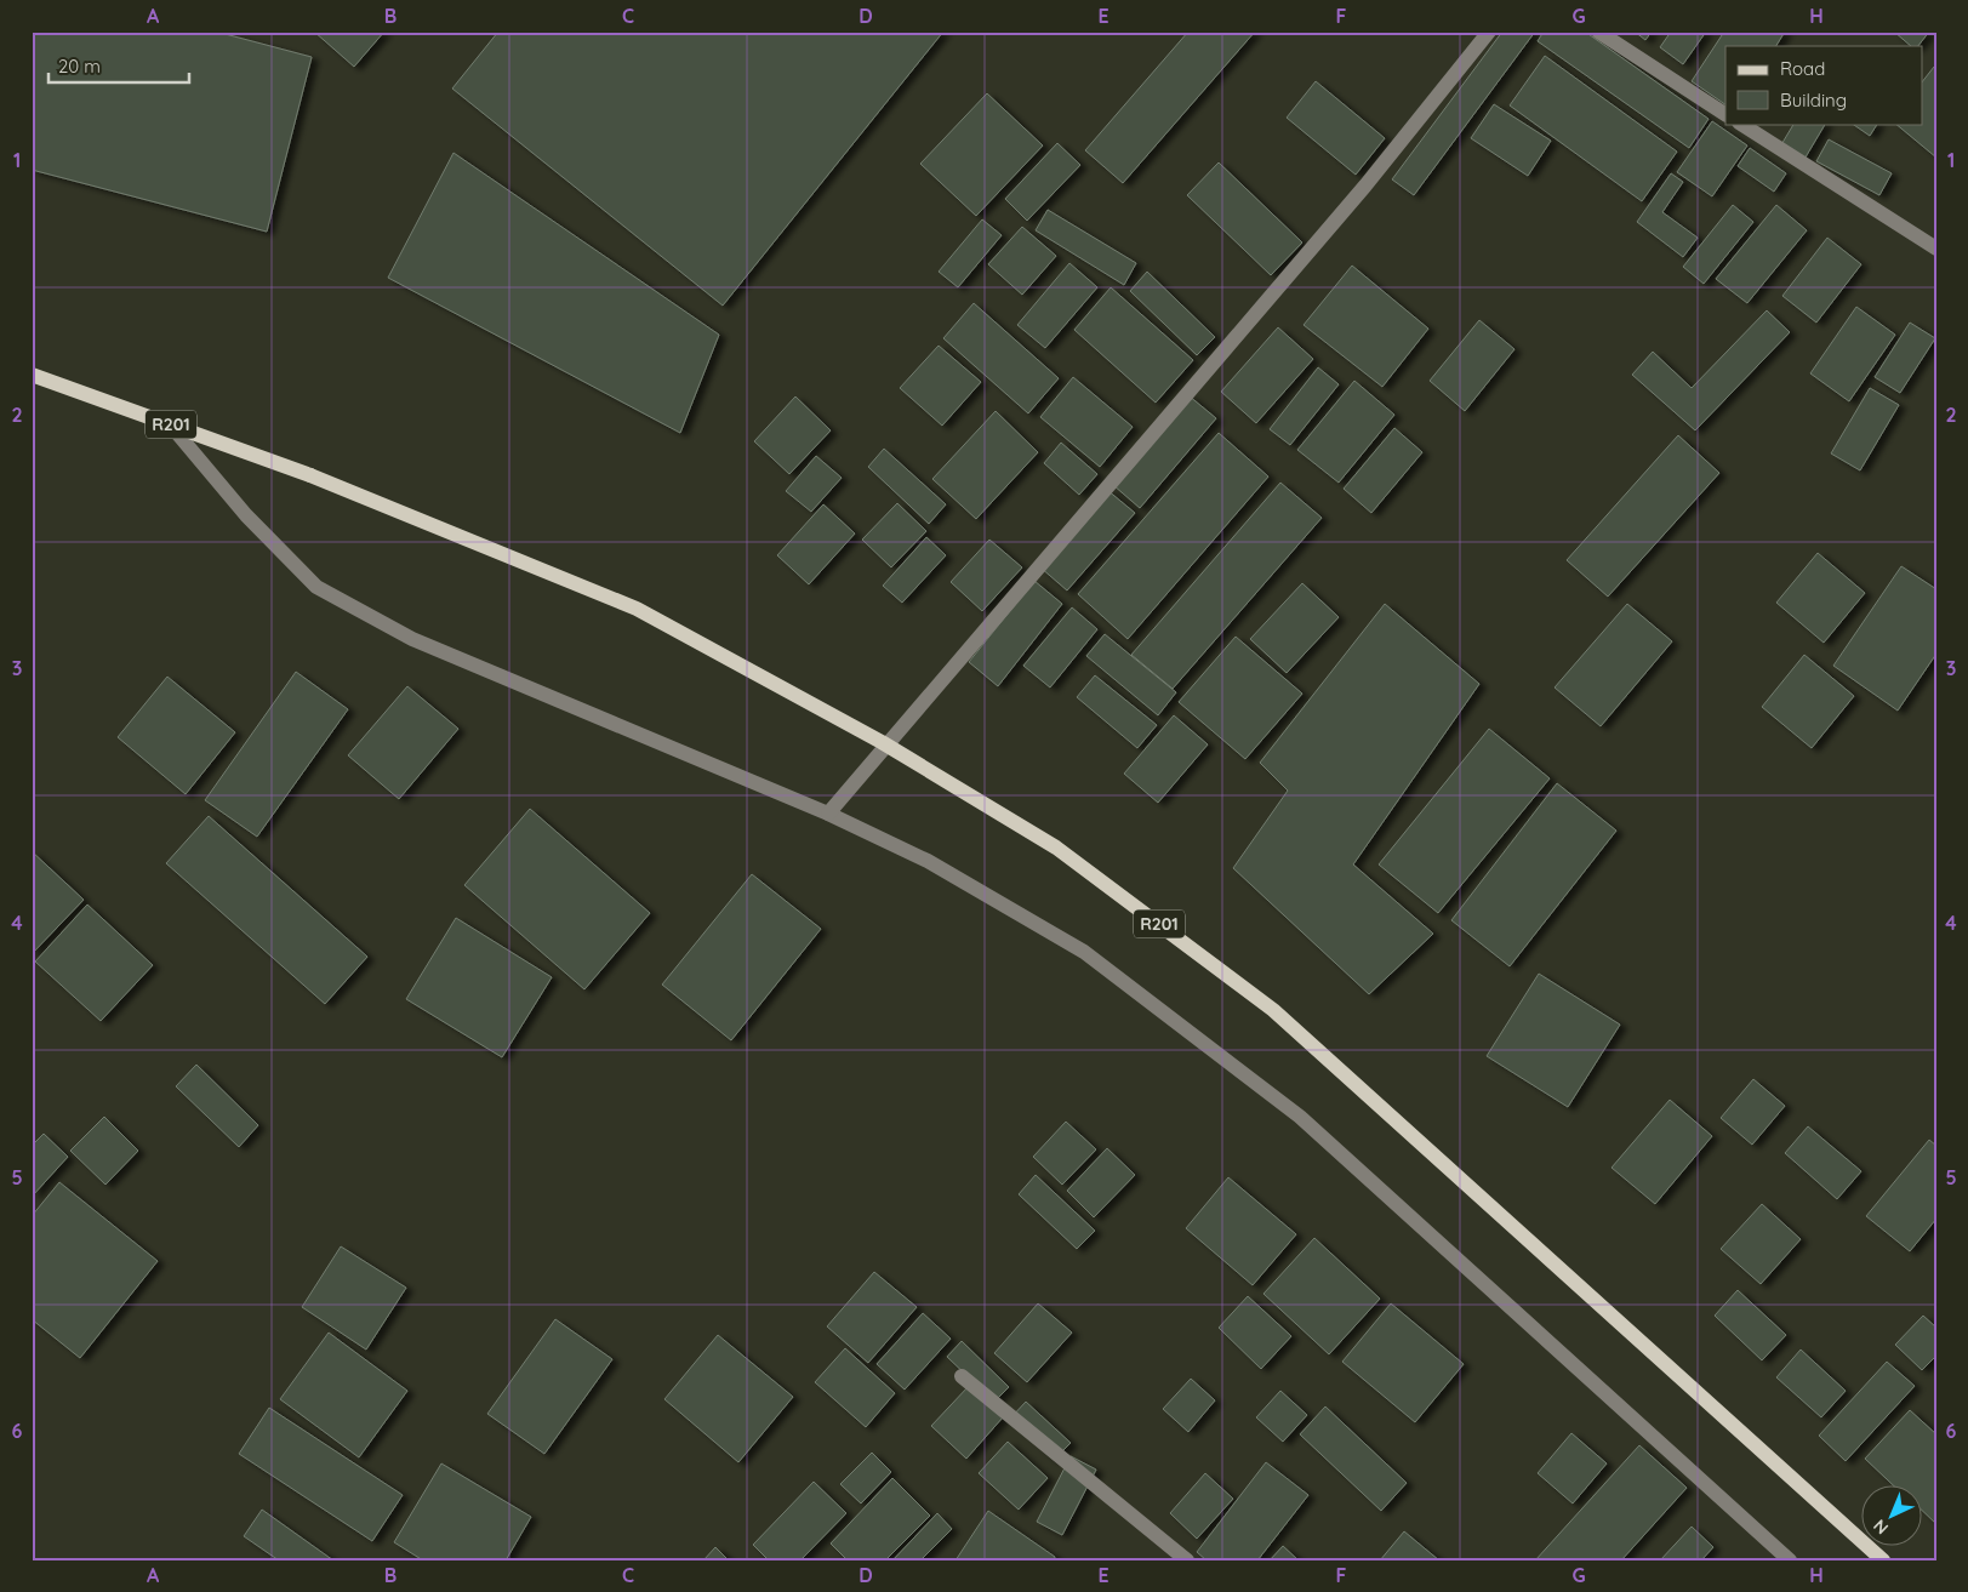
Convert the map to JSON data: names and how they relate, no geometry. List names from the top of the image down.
{
  "streets": {
    "main road": ["R201"]
  },
  "legend": ["Road", "Building"],
  "scale_bar": "20 m",
  "north": "bottom left",
  "grid": {
    "columns": [
      "A",
      "B",
      "C",
      "D",
      "E",
      "F",
      "G",
      "H"
    ],
    "rows": [
      "1",
      "2",
      "3",
      "4",
      "5",
      "6"
    ]
  }
}
